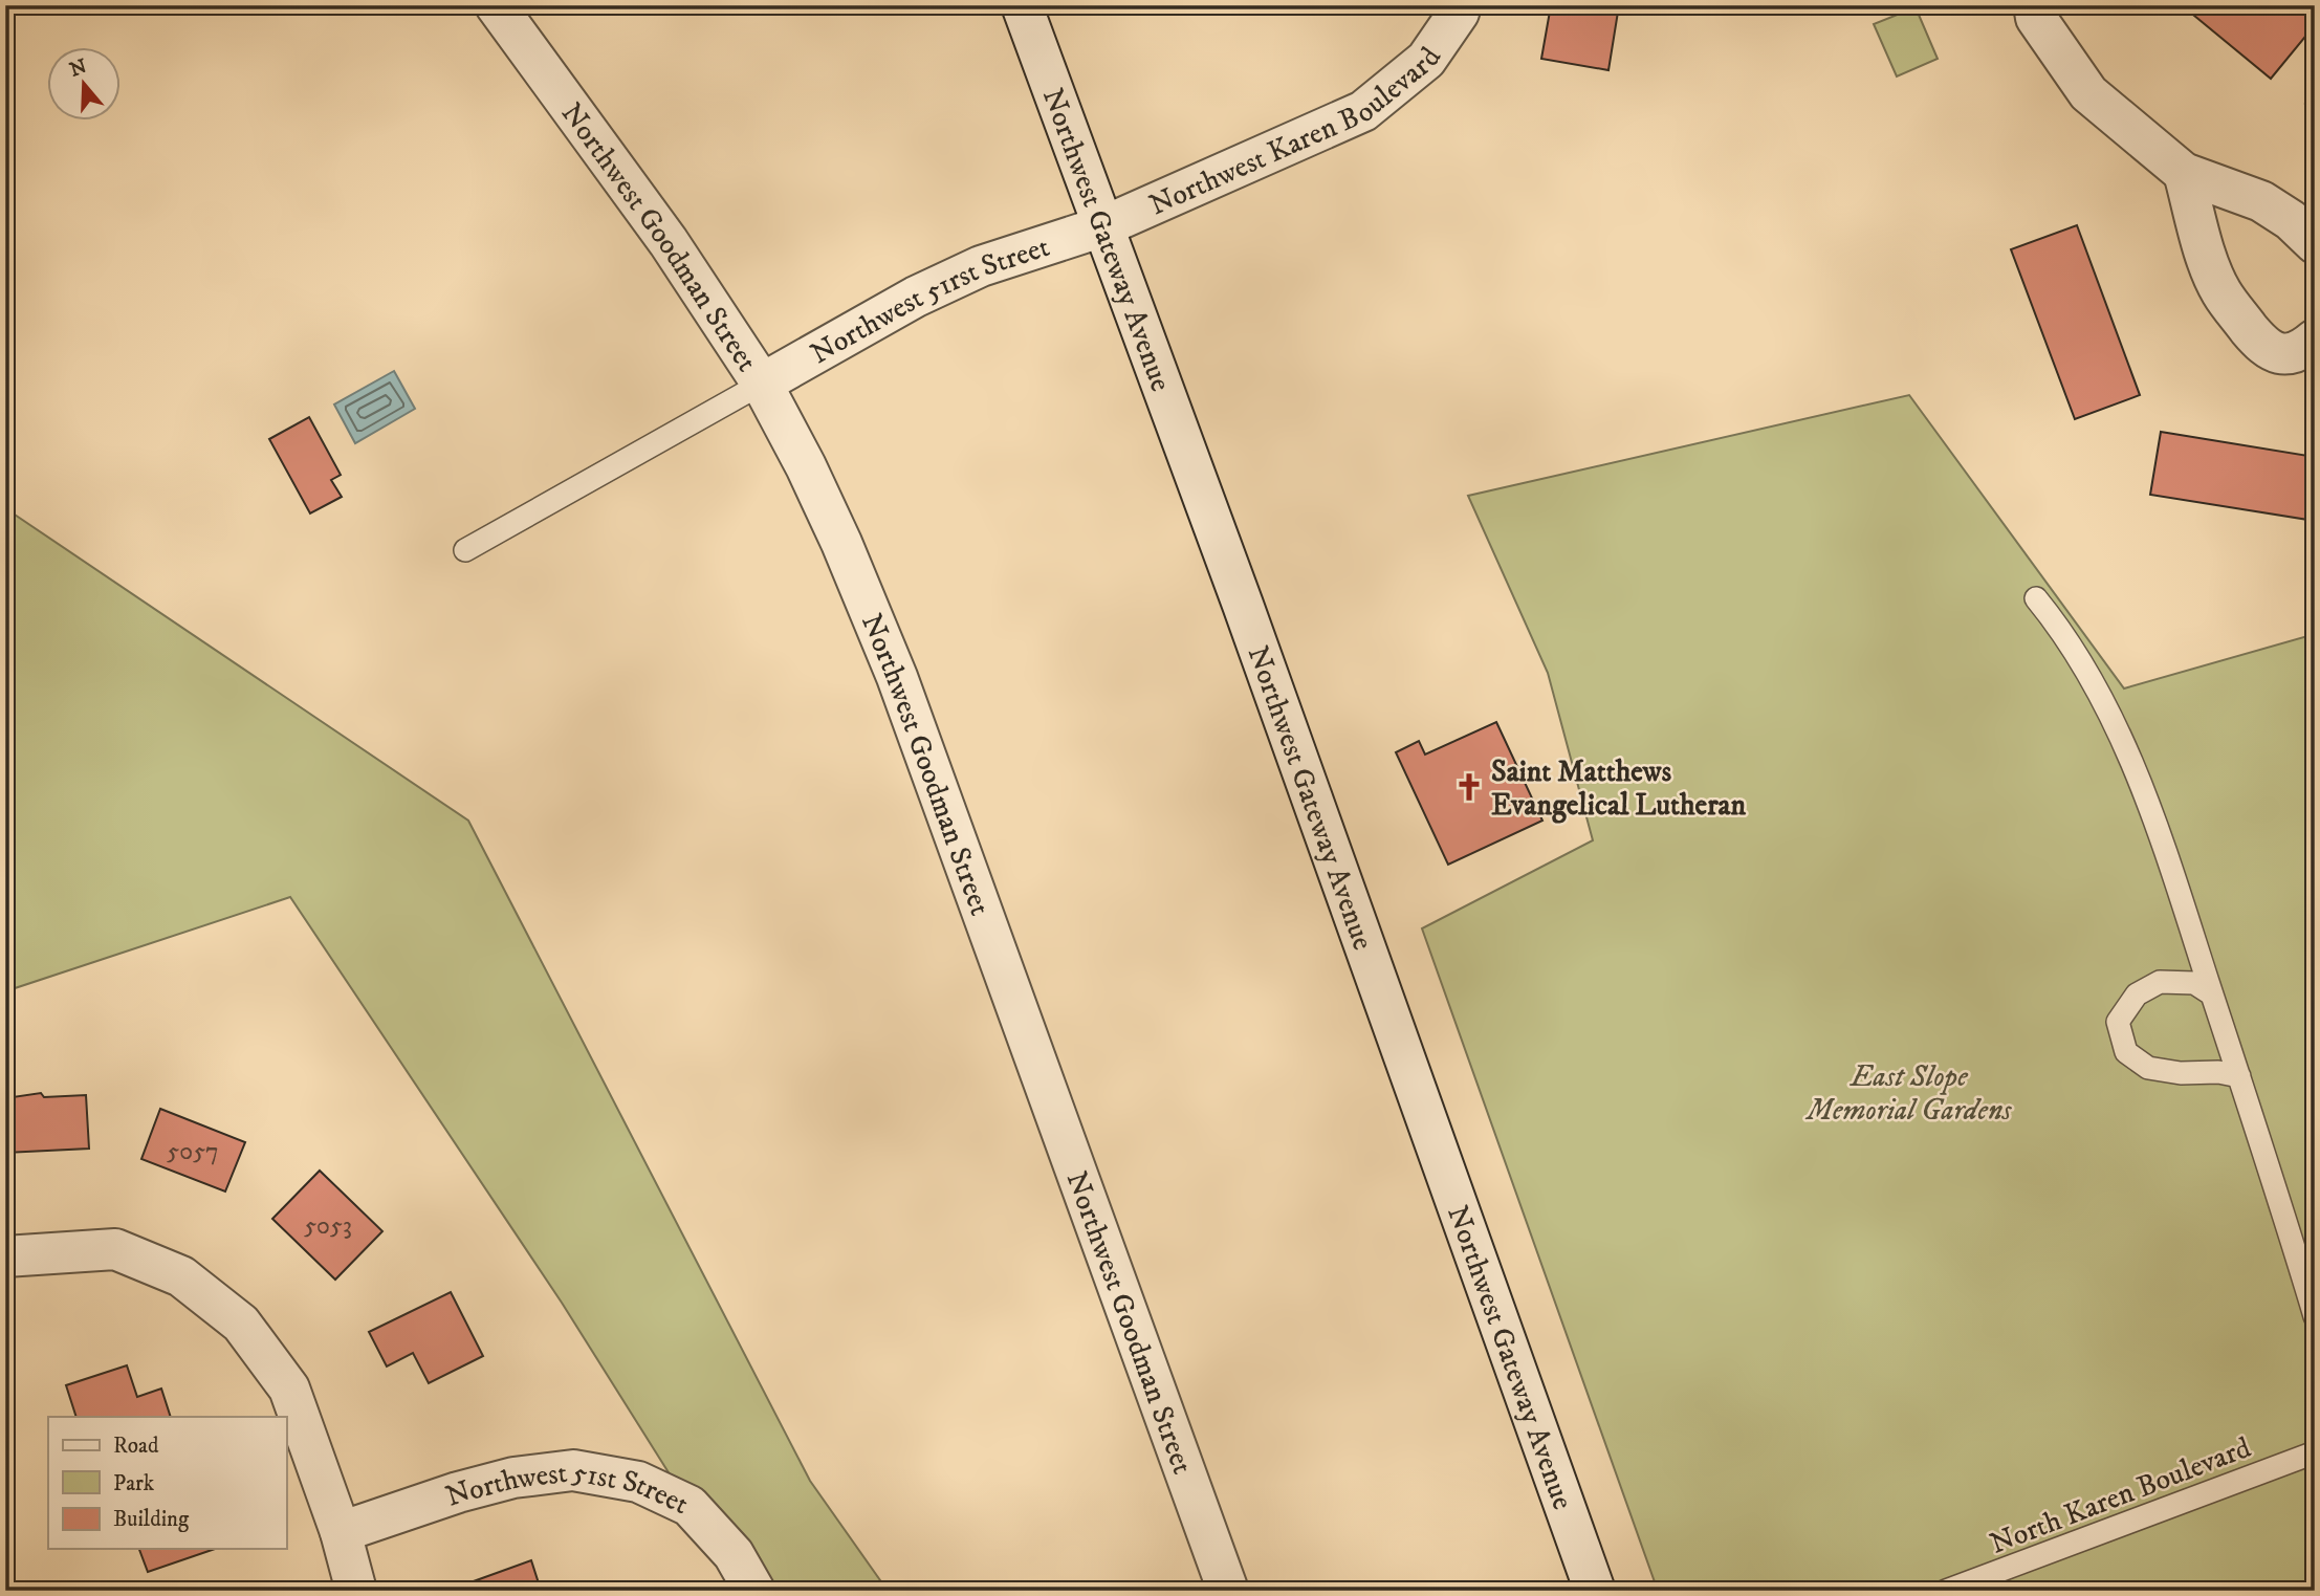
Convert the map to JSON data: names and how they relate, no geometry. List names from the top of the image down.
{
  "streets": {
    "street": [
      "Northwest Karen Boulevard",
      "Northwest Goodman Street",
      "Northwest Gateway Avenue",
      "Northwest 51rst Street",
      "Northwest 51st Street"
    ],
    "lane": ["North Karen Boulevard"]
  },
  "crossings": [
    ["Northwest Karen Boulevard", "Northwest Gateway Avenue"],
    ["Northwest Karen Boulevard", "Northwest 51rst Street"],
    ["Northwest Goodman Street", "Northwest 51rst Street"],
    ["Northwest Gateway Avenue", "Northwest 51rst Street"]
  ],
  "parks": ["East Slope Memorial Gardens"],
  "places": {
    "church": ["Saint Matthews Evangelical Lutheran"]
  },
  "house_numbers": ["5057", "5053"],
  "legend": ["Road", "Park", "Building"],
  "north": "top"
}
